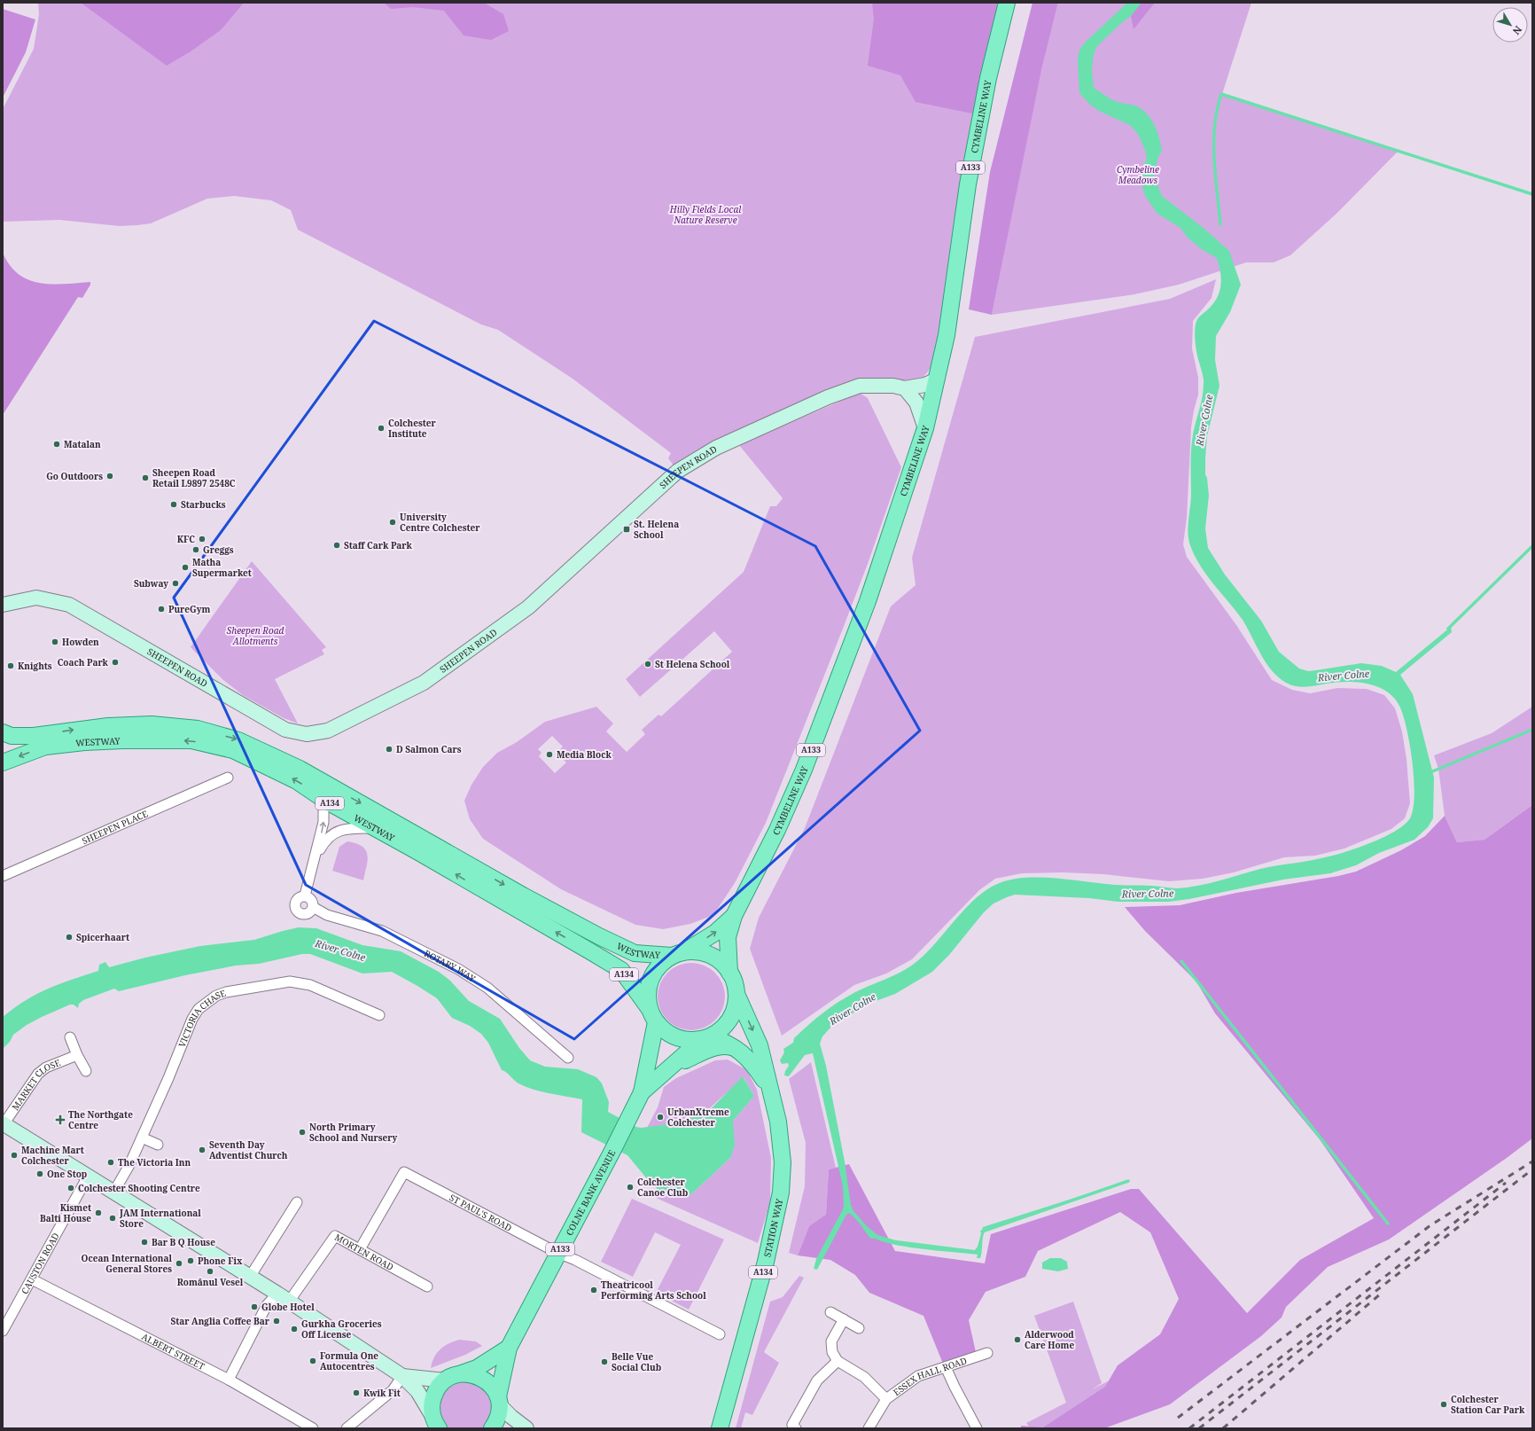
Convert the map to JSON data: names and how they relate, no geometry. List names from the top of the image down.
{
  "streets": {
    "main road": [
      "CYMBELINE WAY",
      "A133",
      "WESTWAY",
      "A134",
      "COLNE BANK AVENUE",
      "STATION WAY"
    ],
    "street": [
      "SHEEPEN ROAD",
      "SHEEPEN PLACE",
      "ROTARY WAY",
      "VICTORIA CHASE",
      "MARKET CLOSE",
      "ST PAUL'S ROAD",
      "MORTEN ROAD",
      "CAUSTON ROAD",
      "ALBERT STREET",
      "ESSEX HALL ROAD"
    ]
  },
  "crossings": [
    ["CYMBELINE WAY", "A133"],
    ["CYMBELINE WAY", "SHEEPEN ROAD"],
    ["A133", "WESTWAY"],
    ["A133", "A134"],
    ["A133", "COLNE BANK AVENUE"],
    ["A133", "STATION WAY"],
    ["WESTWAY", "A134"],
    ["WESTWAY", "COLNE BANK AVENUE"],
    ["WESTWAY", "STATION WAY"],
    ["A134", "COLNE BANK AVENUE"],
    ["A134", "STATION WAY"],
    ["COLNE BANK AVENUE", "ST PAUL'S ROAD"],
    ["COLNE BANK AVENUE", "STATION WAY"],
    ["ST PAUL'S ROAD", "MORTEN ROAD"],
    ["CAUSTON ROAD", "ALBERT STREET"]
  ],
  "water": ["River Colne"],
  "parks": ["Cymbeline Meadows", "Hilly Fields Local Nature Reserve", "Sheepen Road Allotments"],
  "places": {
    "other": [
      "Colchester Institute",
      "Matalan",
      "Go Outdoors",
      "Sheepen Road Retail L9897 2548C",
      "Starbucks",
      "University Centre Colchester",
      "KFC",
      "Staff Cark Park",
      "Greggs",
      "Matha Supermarket",
      "Subway",
      "PureGym",
      "Howden",
      "Coach Park",
      "St Helena School",
      "Knights",
      "D Salmon Cars",
      "Media Block",
      "Spicerhaart",
      "UrbanXtreme Colchester",
      "North Primary School and Nursery",
      "Seventh Day Adventist Church",
      "Machine Mart Colchester",
      "The Victoria Inn",
      "One Stop",
      "Colchester Canoe Club",
      "Colchester Shooting Centre",
      "Kismet Balti House",
      "JAM International Store",
      "Bar B Q House",
      "Phone Fix",
      "Ocean International General Stores",
      "Românul Vesel",
      "Theatricool Performing Arts School",
      "Globe Hotel",
      "Star Anglia Coffee Bar",
      "Gurkha Groceries Off License",
      "Alderwood Care Home",
      "Formula One Autocentres",
      "Belle Vue Social Club",
      "Kwik Fit",
      "Colchester Station Car Park"
    ],
    "transit": ["St. Helena School"],
    "health": ["The Northgate Centre"]
  },
  "north": "bottom right"
}
